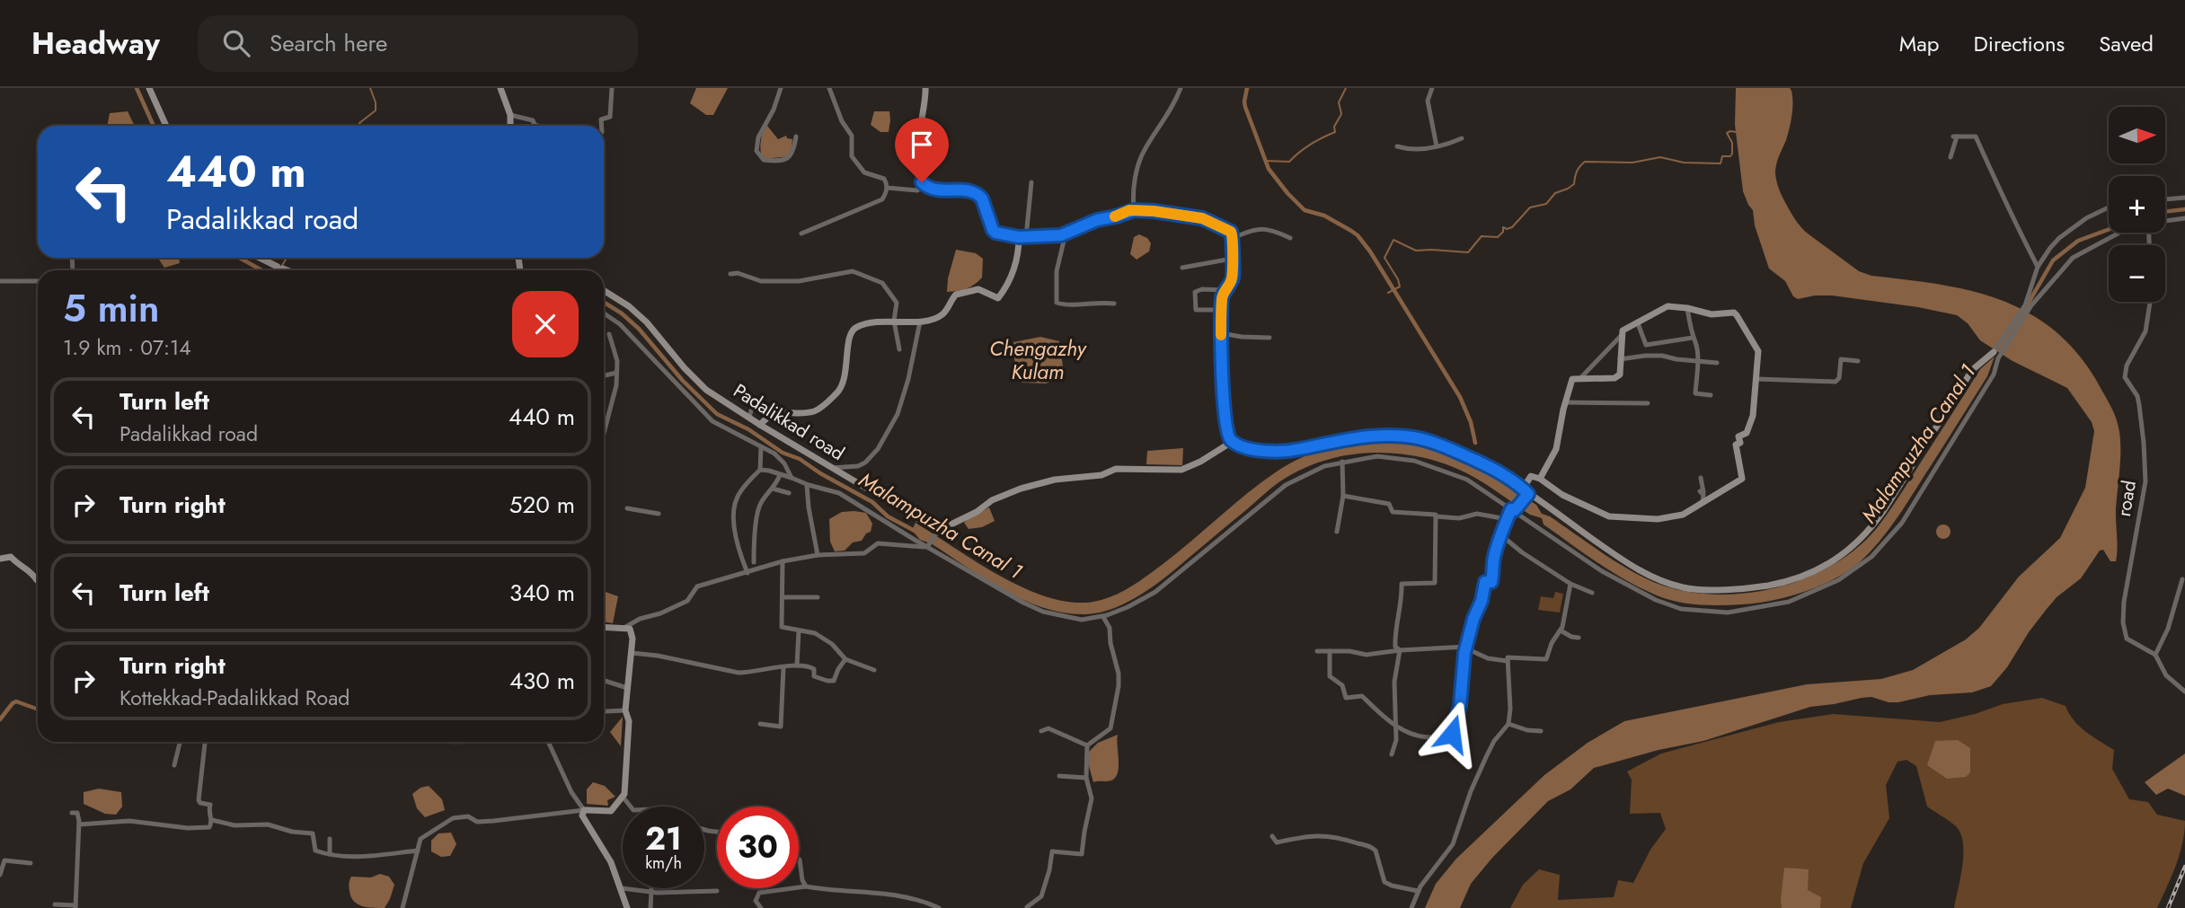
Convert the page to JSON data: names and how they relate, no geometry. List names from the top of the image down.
{
  "streets": {
    "street": ["Padalikkad road", "road"]
  },
  "water": ["Chengazhy Kulam", "Malampuzha Canal 1"],
  "north": "right",
  "page": {
    "header": "Headway",
    "search": "Search here",
    "nav": ["Map", "Directions", "Saved"],
    "map_buttons": ["+", "−"],
    "turn": ["440 m", "Padalikkad road"],
    "heading": ["5 min", "1.9 km · 07:14"],
    "list": [
      {
        "name": "Turn left",
        "note": "Padalikkad road",
        "value": "440 m"
      },
      {
        "name": "Turn right",
        "value": "520 m"
      },
      {
        "name": "Turn left",
        "value": "340 m"
      },
      {
        "name": "Turn right",
        "note": "Kottekkad-Padalikkad Road",
        "value": "430 m"
      }
    ],
    "speed": "21 km/h",
    "limit": "30"
  }
}
